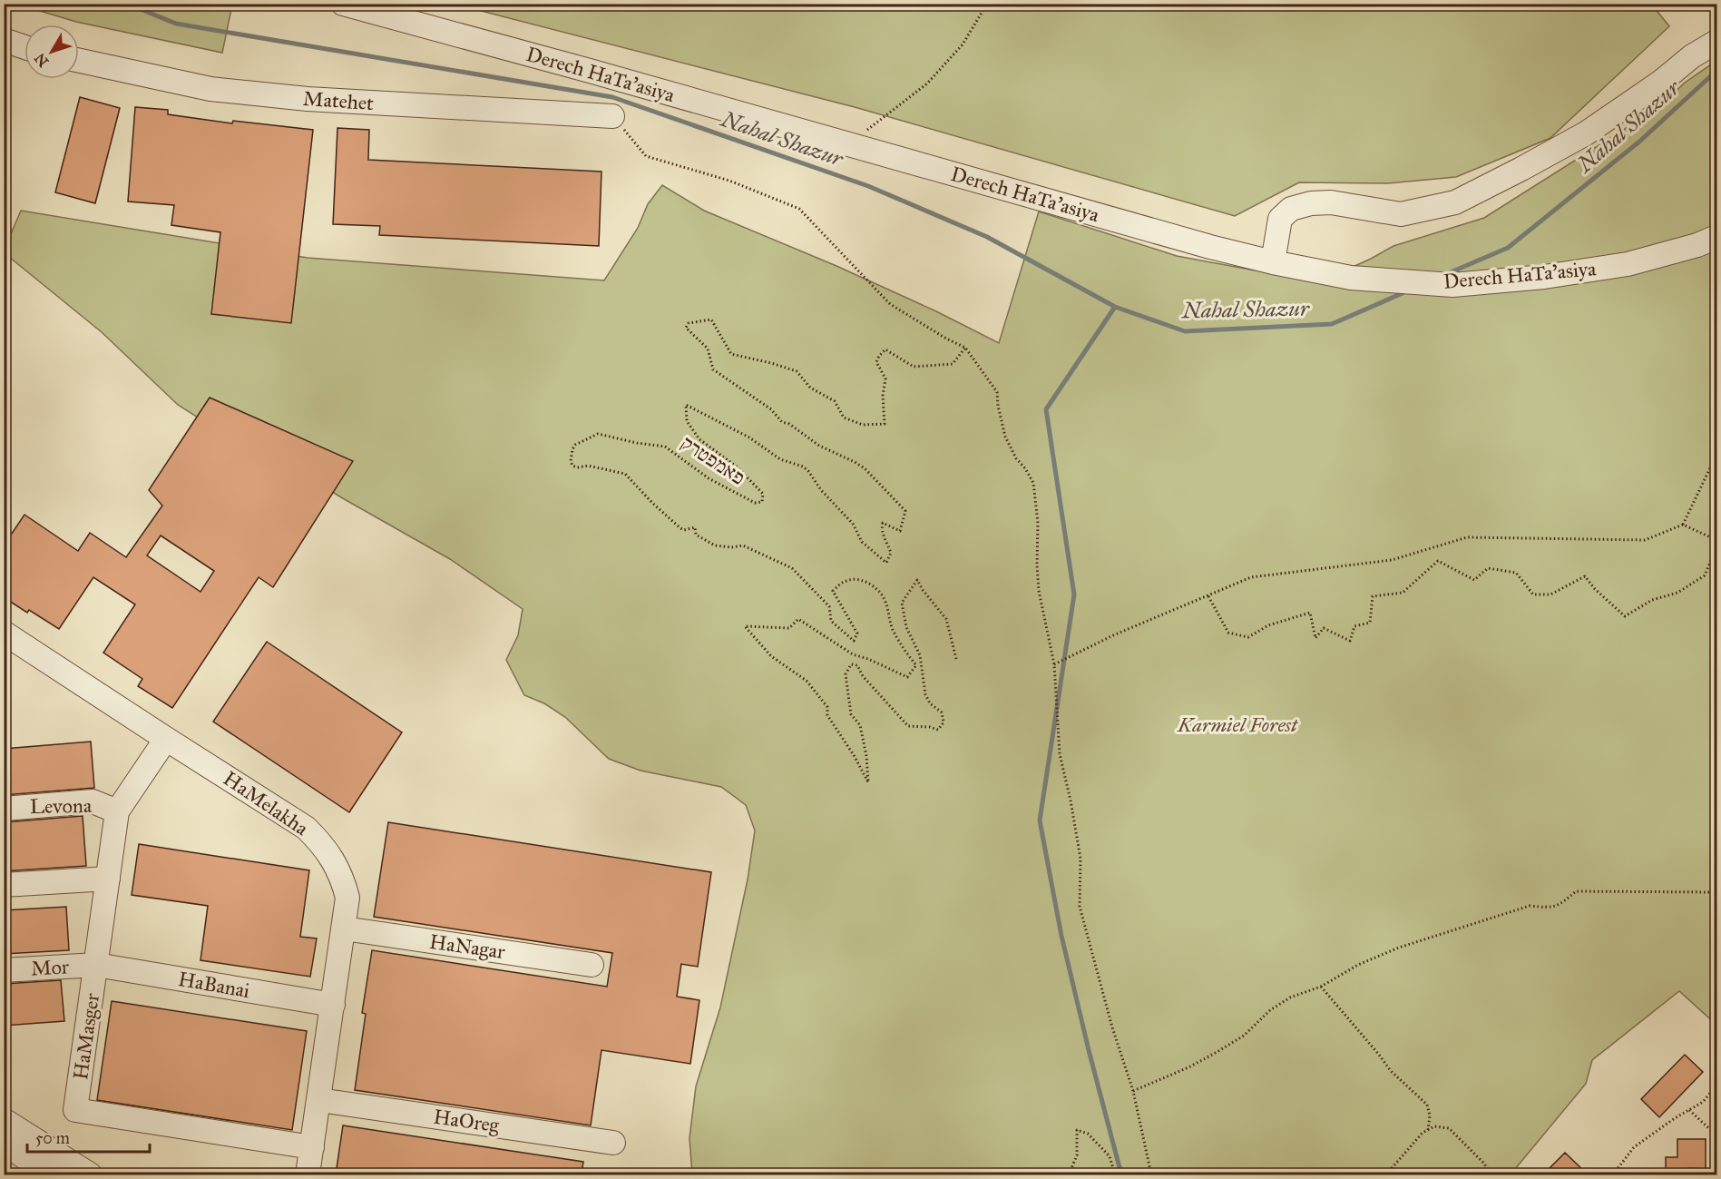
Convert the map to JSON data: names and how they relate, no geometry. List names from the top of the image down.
{
  "streets": {
    "street": [
      "Derech HaTa'asiya",
      "Matehet",
      "HaMelakha",
      "Levona",
      "HaNagar",
      "Mor",
      "HaBanai",
      "HaMasger",
      "HaOreg"
    ],
    "path": ["פאמפטרק"]
  },
  "crossings": [
    ["HaMelakha", "HaNagar"],
    ["HaMelakha", "HaBanai"],
    ["HaMelakha", "HaMasger"],
    ["HaMelakha", "HaOreg"],
    ["Levona", "HaMasger"],
    ["Mor", "HaBanai"],
    ["Mor", "HaMasger"],
    ["HaBanai", "HaMasger"]
  ],
  "water": ["Nahal Shazur"],
  "parks": ["Karmiel Forest"],
  "scale_bar": "50 m",
  "north": "bottom left"
}
